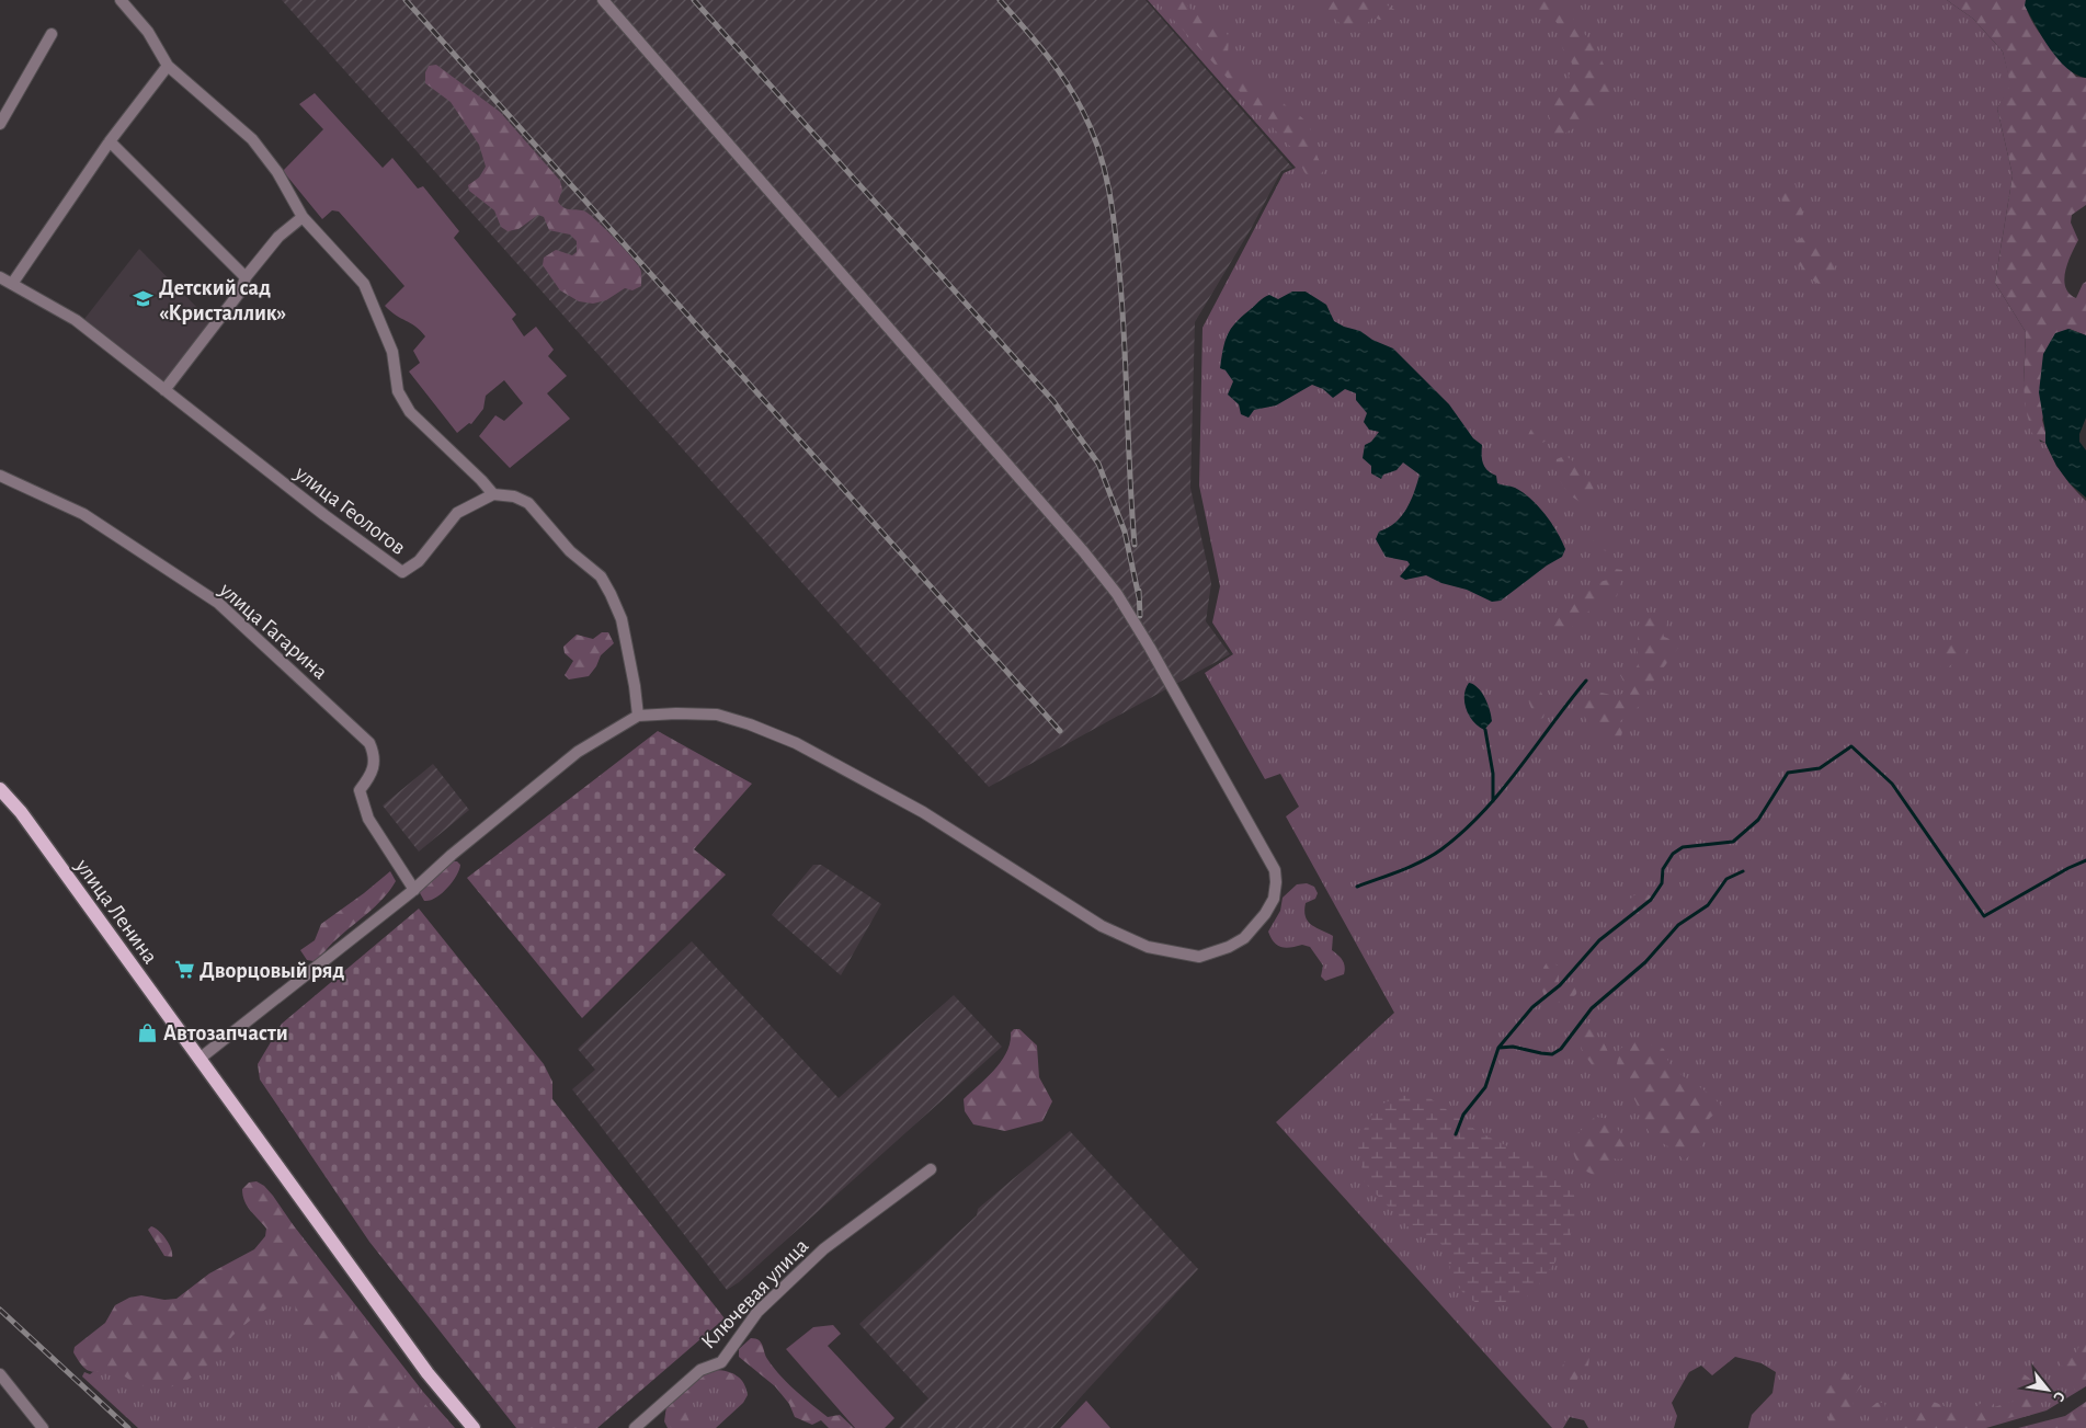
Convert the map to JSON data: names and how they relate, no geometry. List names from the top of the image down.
{
  "streets": {
    "main road": ["улица Ленина"],
    "street": ["улица Геологов", "улица Гагарина", "Ключевая улица"]
  },
  "places": {
    "school or university": ["Детский сад «Кристаллик»"],
    "supermarket": ["Дворцовый ряд"],
    "shop": ["Автозапчасти"]
  },
  "north": "bottom right"
}
